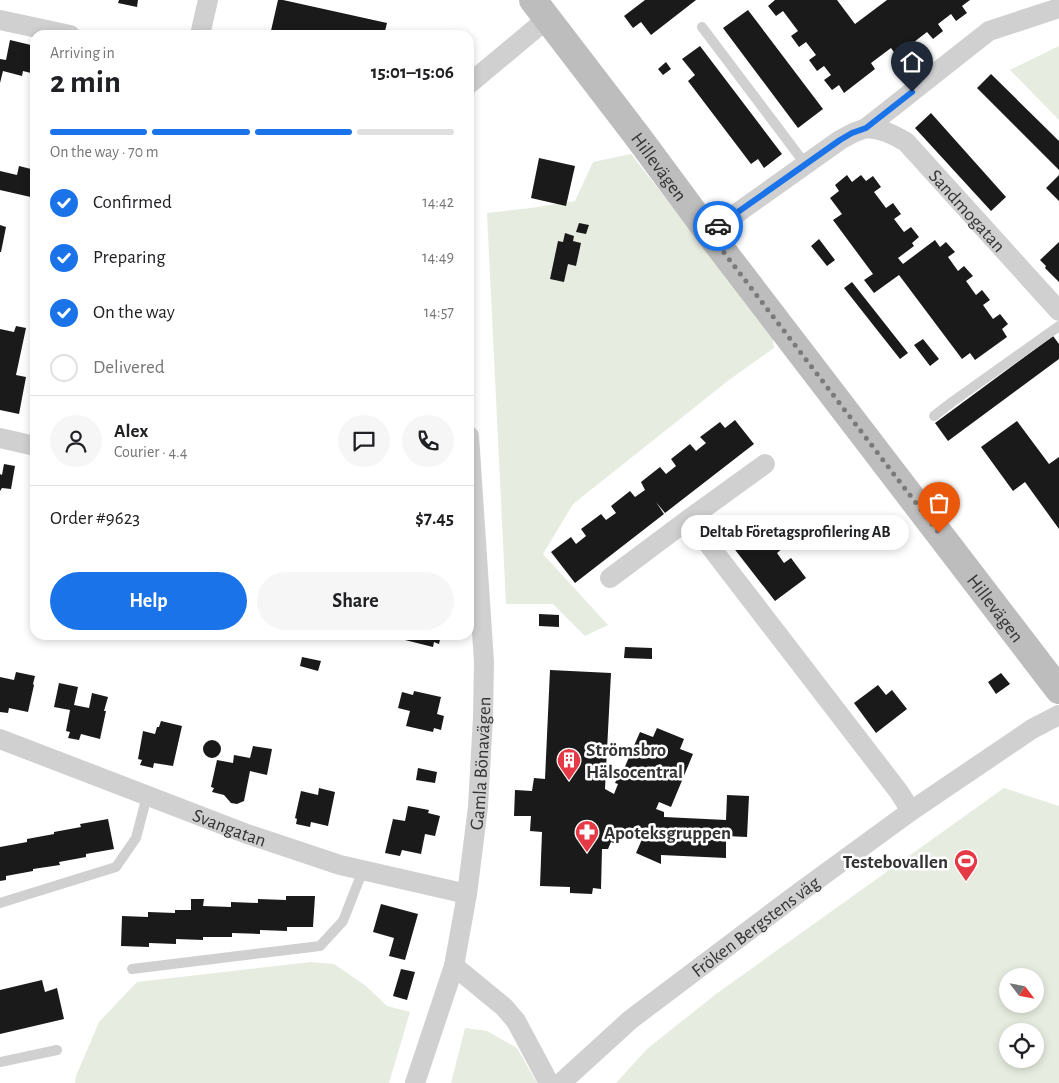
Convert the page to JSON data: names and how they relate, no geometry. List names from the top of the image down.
{
  "streets": {
    "street": [
      "Hillevägen",
      "Sandmogatan",
      "Gamla Bönavägen",
      "Svangatan",
      "Fröken Bergstens väg"
    ]
  },
  "crossings": [
    ["Gamla Bönavägen", "Svangatan"]
  ],
  "places": {
    "other": ["Deltab Företagsprofilering AB"],
    "building": ["Strömsbro Hälsocentral"],
    "pharmacy": ["Apoteksgruppen"],
    "sports": ["Testebovallen"]
  },
  "north": "bottom right",
  "page": {
    "heading": ["2 min", "Arriving in", "15:01–15:06"],
    "panel": [
      "Alex",
      "Courier · 4.4",
      "Order #9623",
      "$7.45"
    ],
    "bar": "On the way · 70 m",
    "list": [
      ["Confirmed", "14:42"],
      ["Preparing", "14:49"],
      ["On the way", "14:57"],
      "Delivered"
    ],
    "bubble": "Deltab Företagsprofilering AB",
    "buttons": ["Help", "Share"]
  }
}
